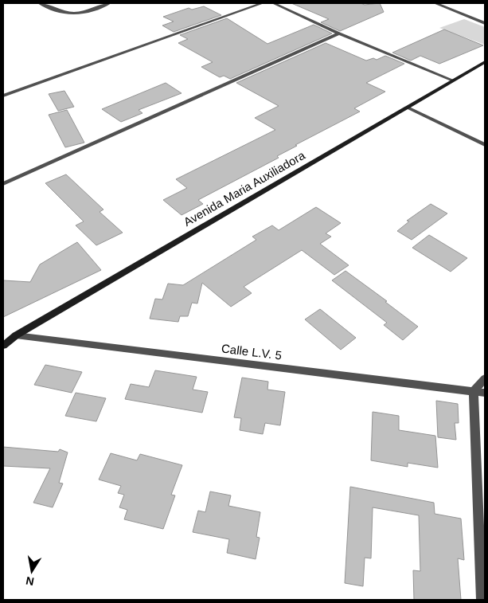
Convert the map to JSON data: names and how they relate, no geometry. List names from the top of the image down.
{
  "streets": {
    "main road": ["Avenida Maria Auxiliadora"],
    "street": ["Calle L.V. 5"]
  },
  "crossings": [
    ["Avenida Maria Auxiliadora", "Calle L.V. 5"]
  ],
  "north": "bottom"
}
